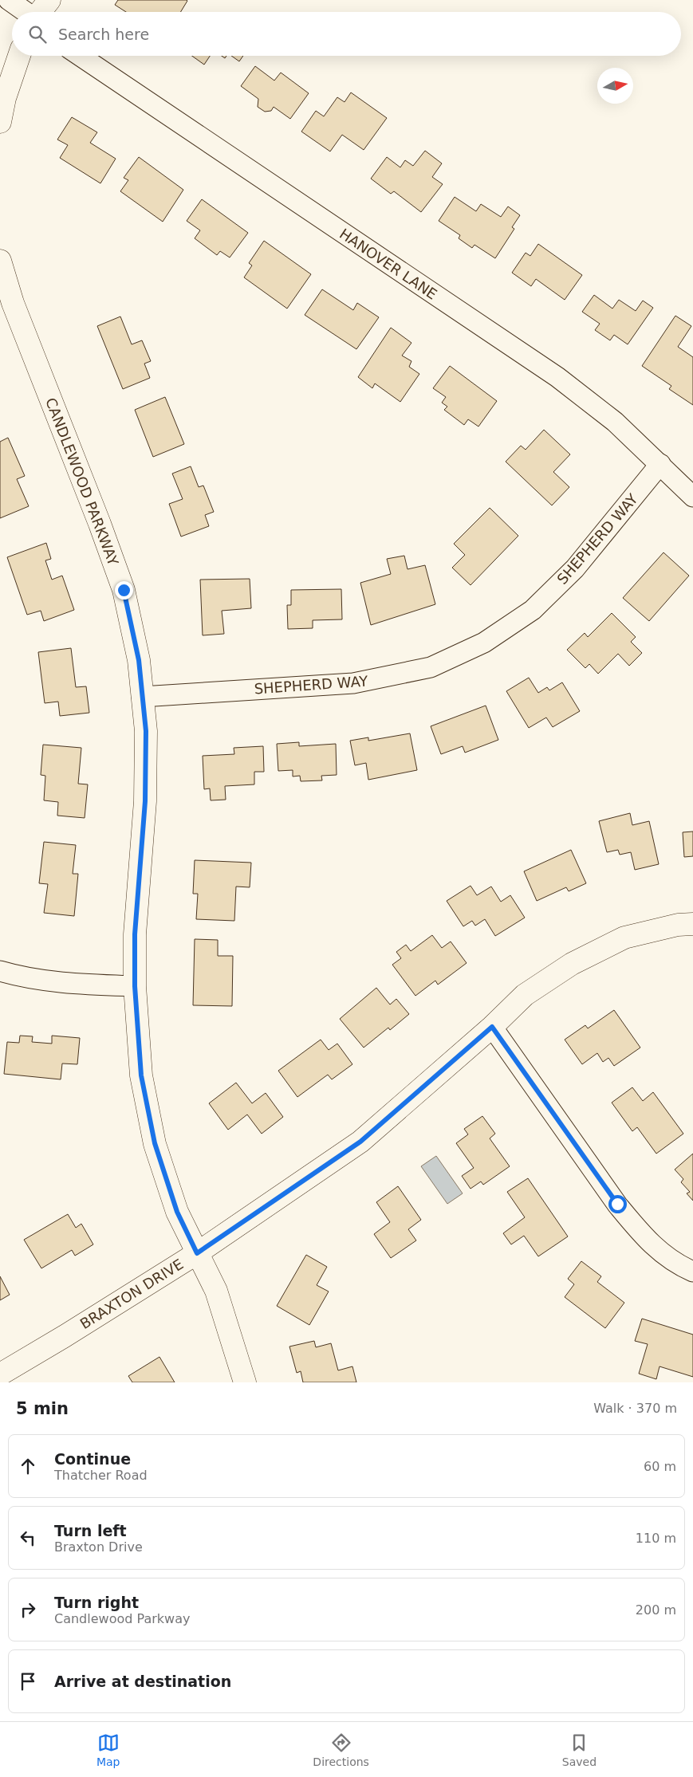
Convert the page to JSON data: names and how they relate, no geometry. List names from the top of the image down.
{
  "streets": {
    "street": [
      "HANOVER LANE",
      "CANDLEWOOD PARKWAY",
      "SHEPHERD WAY",
      "BRAXTON DRIVE"
    ]
  },
  "crossings": [
    ["HANOVER LANE", "SHEPHERD WAY"],
    ["CANDLEWOOD PARKWAY", "SHEPHERD WAY"],
    ["CANDLEWOOD PARKWAY", "BRAXTON DRIVE"]
  ],
  "north": "right",
  "page": {
    "search": "Search here",
    "heading": ["5 min", "Walk · 370 m"],
    "list": [
      ["Continue", "Thatcher Road", "60 m"],
      ["Turn left", "Braxton Drive", "110 m"],
      ["Turn right", "Candlewood Parkway", "200 m"],
      "Arrive at destination"
    ],
    "nav": ["Map", "Directions", "Saved"]
  }
}
